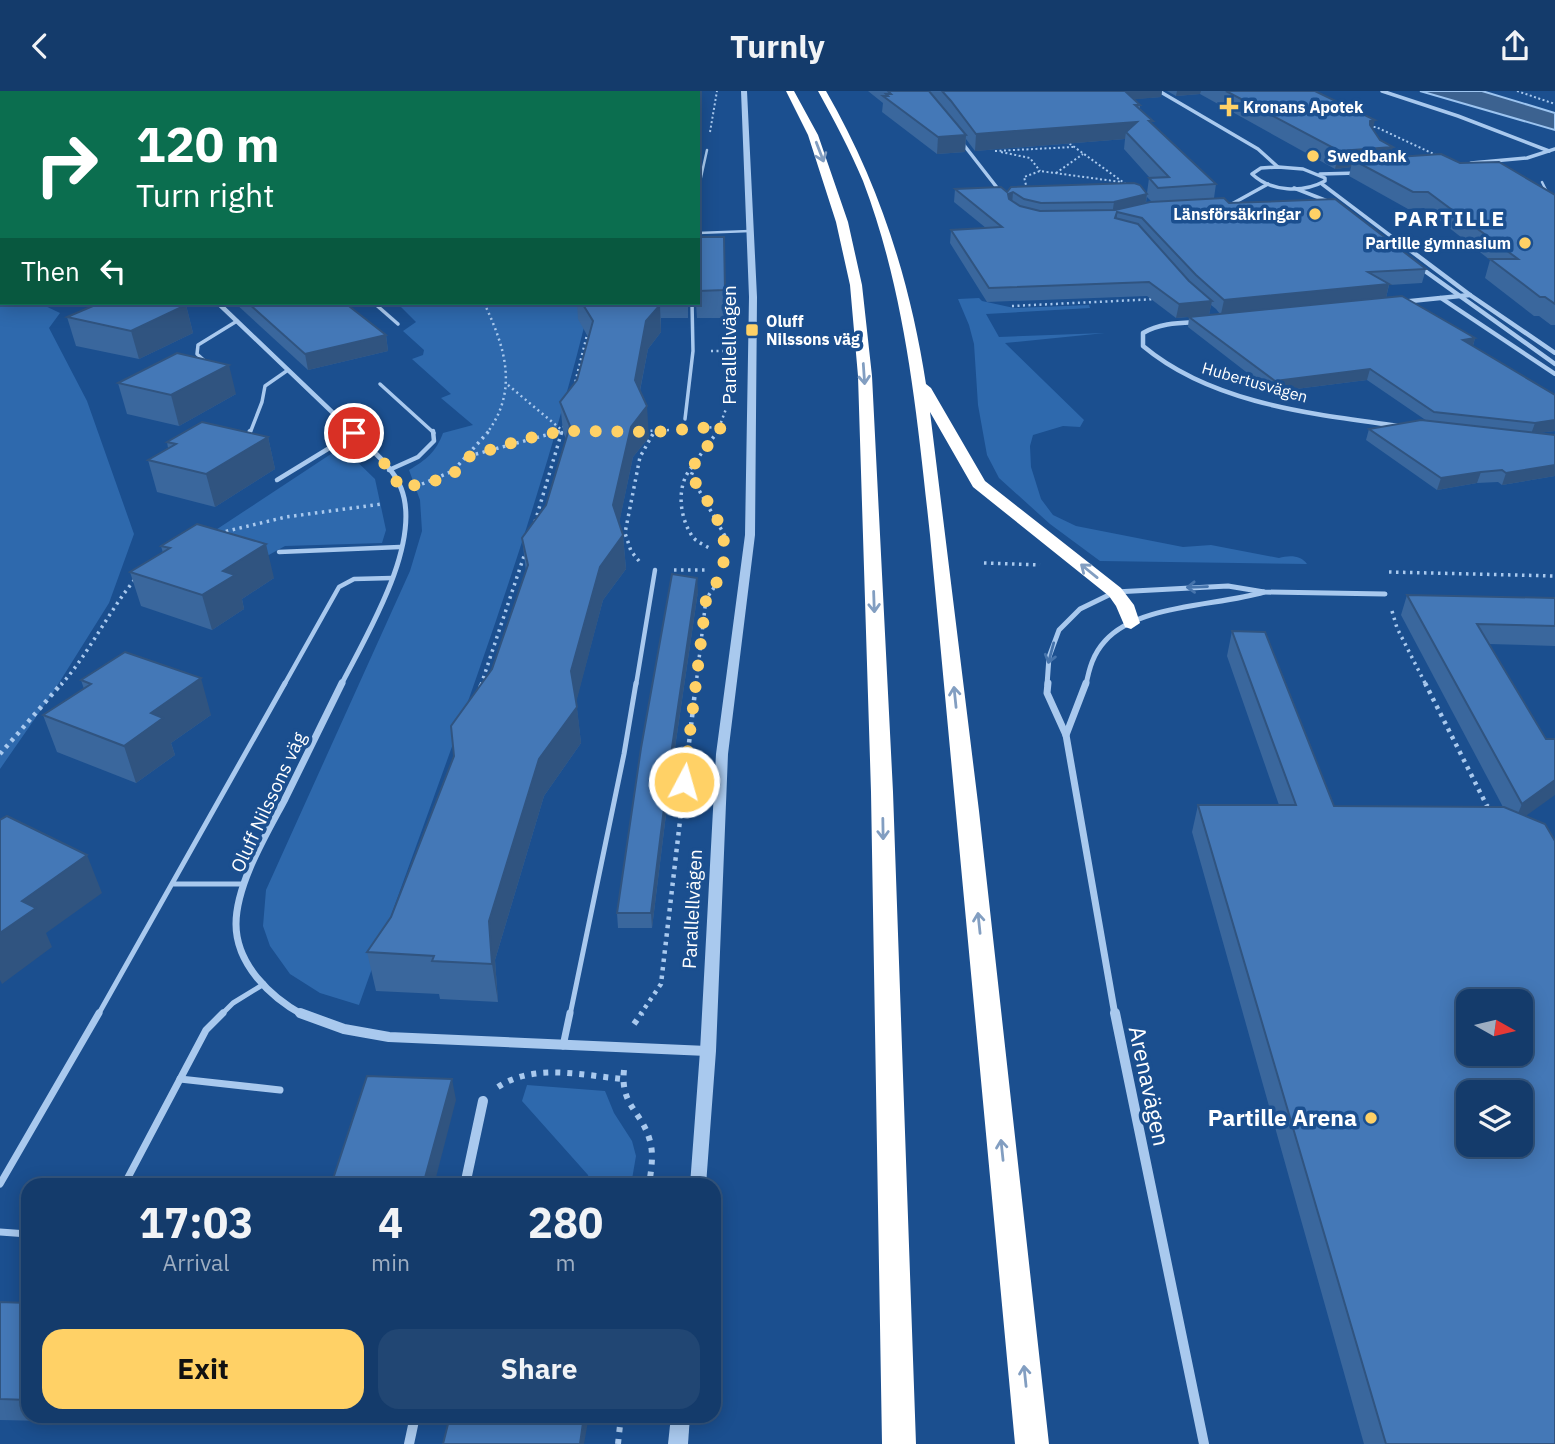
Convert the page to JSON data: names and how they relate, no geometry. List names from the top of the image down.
{
  "streets": {
    "street": [
      "Parallellvägen",
      "Hubertusvägen",
      "Oluff Nilssons väg",
      "Arenavägen"
    ]
  },
  "crossings": [
    ["Parallellvägen", "Oluff Nilssons väg"]
  ],
  "districts": ["PARTILLE"],
  "places": {
    "health": ["Kronans Apotek"],
    "other": [
      "Swedbank",
      "Länsförsäkringar",
      "Partille gymnasium",
      "Partille Arena"
    ],
    "transit": ["Oluff Nilssons väg"]
  },
  "north": "right",
  "page": {
    "header": "Turnly",
    "turn": ["120 m", "Turn right"],
    "then": "Then",
    "eta": [
      "17:03",
      "Arrival",
      "4",
      "min",
      "280",
      "m"
    ],
    "buttons": ["Exit", "Share"]
  }
}
